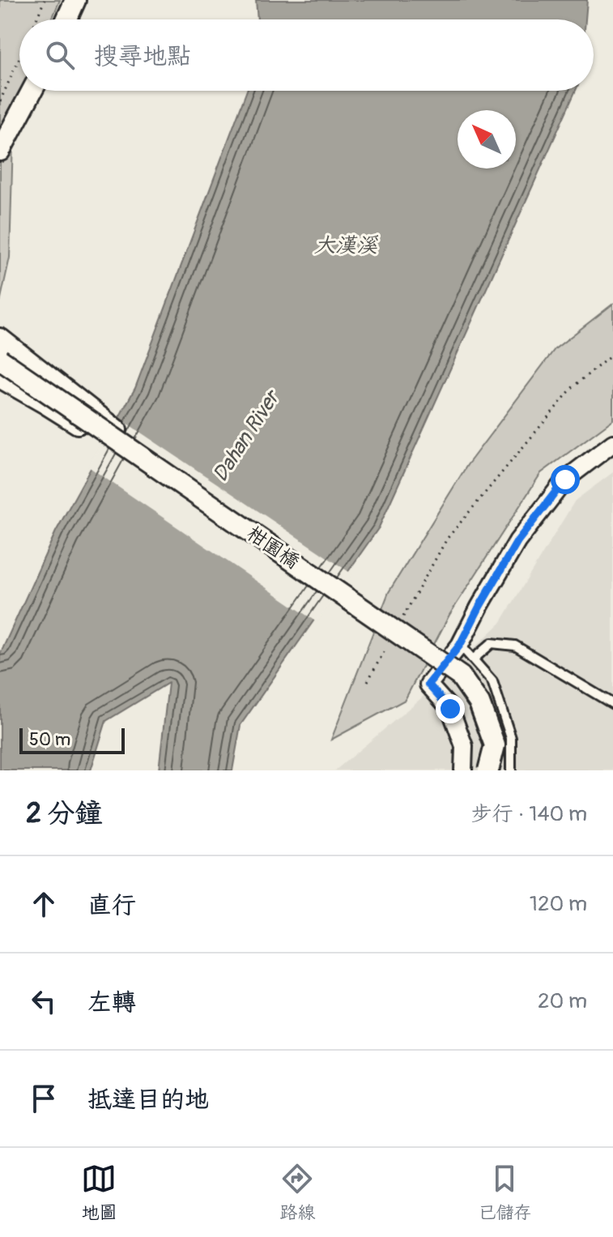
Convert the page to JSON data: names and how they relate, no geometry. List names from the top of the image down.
{
  "streets": {
    "street": ["柑園橋"]
  },
  "water": ["大漢溪", "Dahan River"],
  "scale_bar": "50 m",
  "north": "top left",
  "page": {
    "search": "搜尋地點",
    "scale": "50 m",
    "heading": ["2 分鐘", "步行 · 140 m"],
    "list": [
      ["直行", "120 m"],
      ["左轉", "20 m"],
      "抵達目的地"
    ],
    "nav": ["地圖", "路線", "已儲存"]
  }
}
